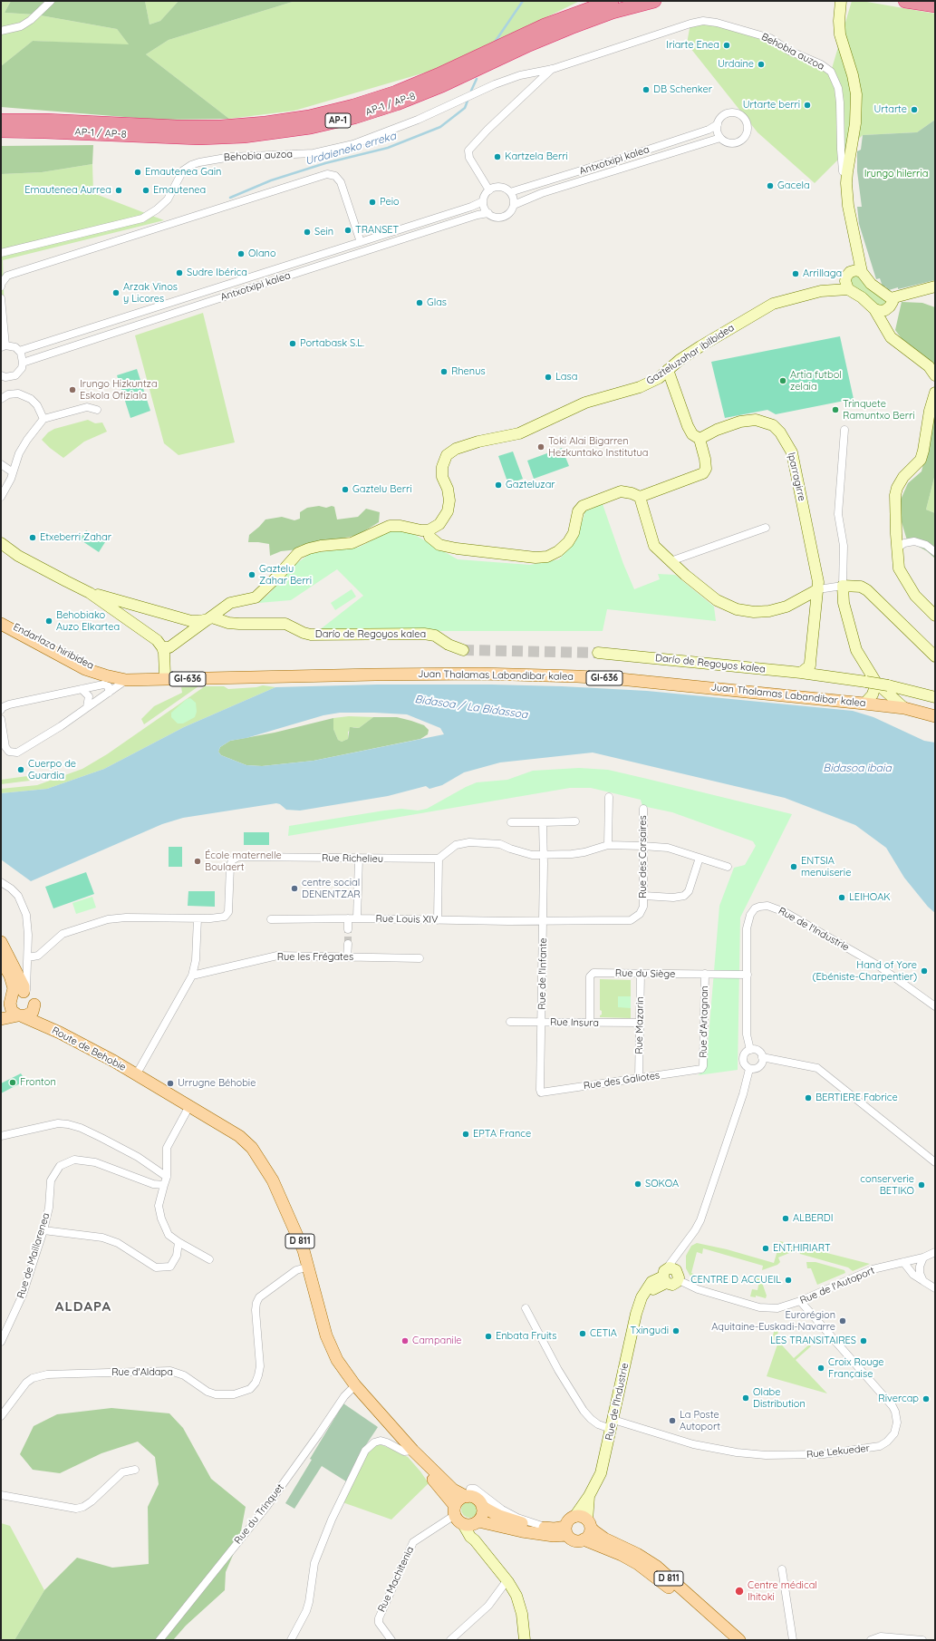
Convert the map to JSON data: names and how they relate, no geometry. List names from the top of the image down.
{
  "streets": {
    "highway": ["AP-1 / AP-8", "AP-1"],
    "main road": [
      "Endarlaza hiribidea",
      "Juan Thalamas Labandibar kalea",
      "GI-636",
      "Route de Behobie",
      "D 811"
    ],
    "street": [
      "Behobia auzoa",
      "Antxotxipi kalea",
      "Gazteluzahar ibilbidea",
      "Iparragirre",
      "Darío de Regoyos kalea",
      "Rue des Corsaires",
      "Rue Richelieu",
      "Rue Louis XIV",
      "Rue de l'Industrie",
      "Rue les Frégates",
      "Rue de l'Infante",
      "Rue du Siège",
      "Rue d'Artagnan",
      "Rue Insura",
      "Rue Mazarin",
      "Rue des Galiotes",
      "Rue de Maillarenea",
      "Rue de l'Autoport",
      "Rue d'Aldapa",
      "Rue Lekueder",
      "Rue du Trinquet",
      "Rue Machitenia"
    ]
  },
  "crossings": [
    ["Behobia auzoa", "Antxotxipi kalea"],
    ["Iparragirre", "Darío de Regoyos kalea"],
    ["Endarlaza hiribidea", "Juan Thalamas Labandibar kalea"],
    ["Rue des Corsaires", "Rue Louis XIV"],
    ["Rue des Corsaires", "Rue de l'Infante"],
    ["Rue Louis XIV", "Rue de l'Infante"],
    ["Rue de l'Industrie", "Rue du Siège"],
    ["Rue de l'Industrie", "D 811"],
    ["Rue de l'Industrie", "Rue de l'Autoport"],
    ["Rue de l'Industrie", "Rue Lekueder"],
    ["Rue de l'Infante", "Rue Insura"],
    ["Rue de l'Infante", "Rue des Galiotes"],
    ["Rue du Siège", "Rue d'Artagnan"],
    ["Rue du Siège", "Rue Insura"],
    ["Rue du Siège", "Rue Mazarin"],
    ["Rue d'Artagnan", "Rue des Galiotes"],
    ["Rue Insura", "Rue Mazarin"],
    ["Rue Mazarin", "Rue des Galiotes"],
    ["Route de Behobie", "D 811"],
    ["D 811", "Rue d'Aldapa"],
    ["D 811", "Rue du Trinquet"],
    ["D 811", "Rue Machitenia"],
    ["Rue de l'Autoport", "Rue Lekueder"]
  ],
  "districts": ["ALDAPA"],
  "water": ["Urdaieneko erreka", "Bidasoa / La Bidassoa", "Bidasoa ibaia"],
  "parks": ["Irungo hilerria"],
  "places": [
    "Iriarte Enea",
    "Urdaine",
    "DB Schenker",
    "Urtarte berri",
    "Urtarte",
    "Kartzela Berri",
    "Emautenea Gain",
    "Gacela",
    "Emautenea Aurrea",
    "Emautenea",
    "Peio",
    "TRANSET",
    "Sein",
    "Olano",
    "Sudre Ibérica",
    "Arrillaga",
    "Arzak Vinos y Licores",
    "Glas",
    "Portabask S.L.",
    "Rhenus",
    "Lasa",
    "Artia futbol zelaia",
    "Irungo Hizkuntza Eskola Ofiziala",
    "Trinquete Ramuntxo Berri",
    "Toki Alai Bigarren Hezkuntako Institutua",
    "Gazteluzar",
    "Gaztelu Berri",
    "Etxeberri Zahar",
    "Gaztelu Zahar Berri",
    "Behobiako Auzo Elkartea",
    "Cuerpo de Guardia",
    "École maternelle Boulaert",
    "ENTSIA menuiserie",
    "centre social DENENTZAR",
    "LEIHOAK",
    "Hand of Yore (Ebéniste-Charpentier)",
    "Fronton",
    "Urrugne Béhobie",
    "BERTIERE Fabrice",
    "EPTA France",
    "SOKOA",
    "conserverie BETIKO",
    "ALBERDI",
    "ENT.HIRIART",
    "CENTRE D ACCUEIL",
    "Eurorégion Aquitaine-Euskadi-Navarre",
    "Txingudi",
    "CETIA",
    "Enbata Fruits",
    "Campanile",
    "LES TRANSITAIRES",
    "Croix Rouge Française",
    "Olabe Distribution",
    "Rivercap",
    "La Poste Autoport",
    "Centre médical Ihitoki"
  ]
}
